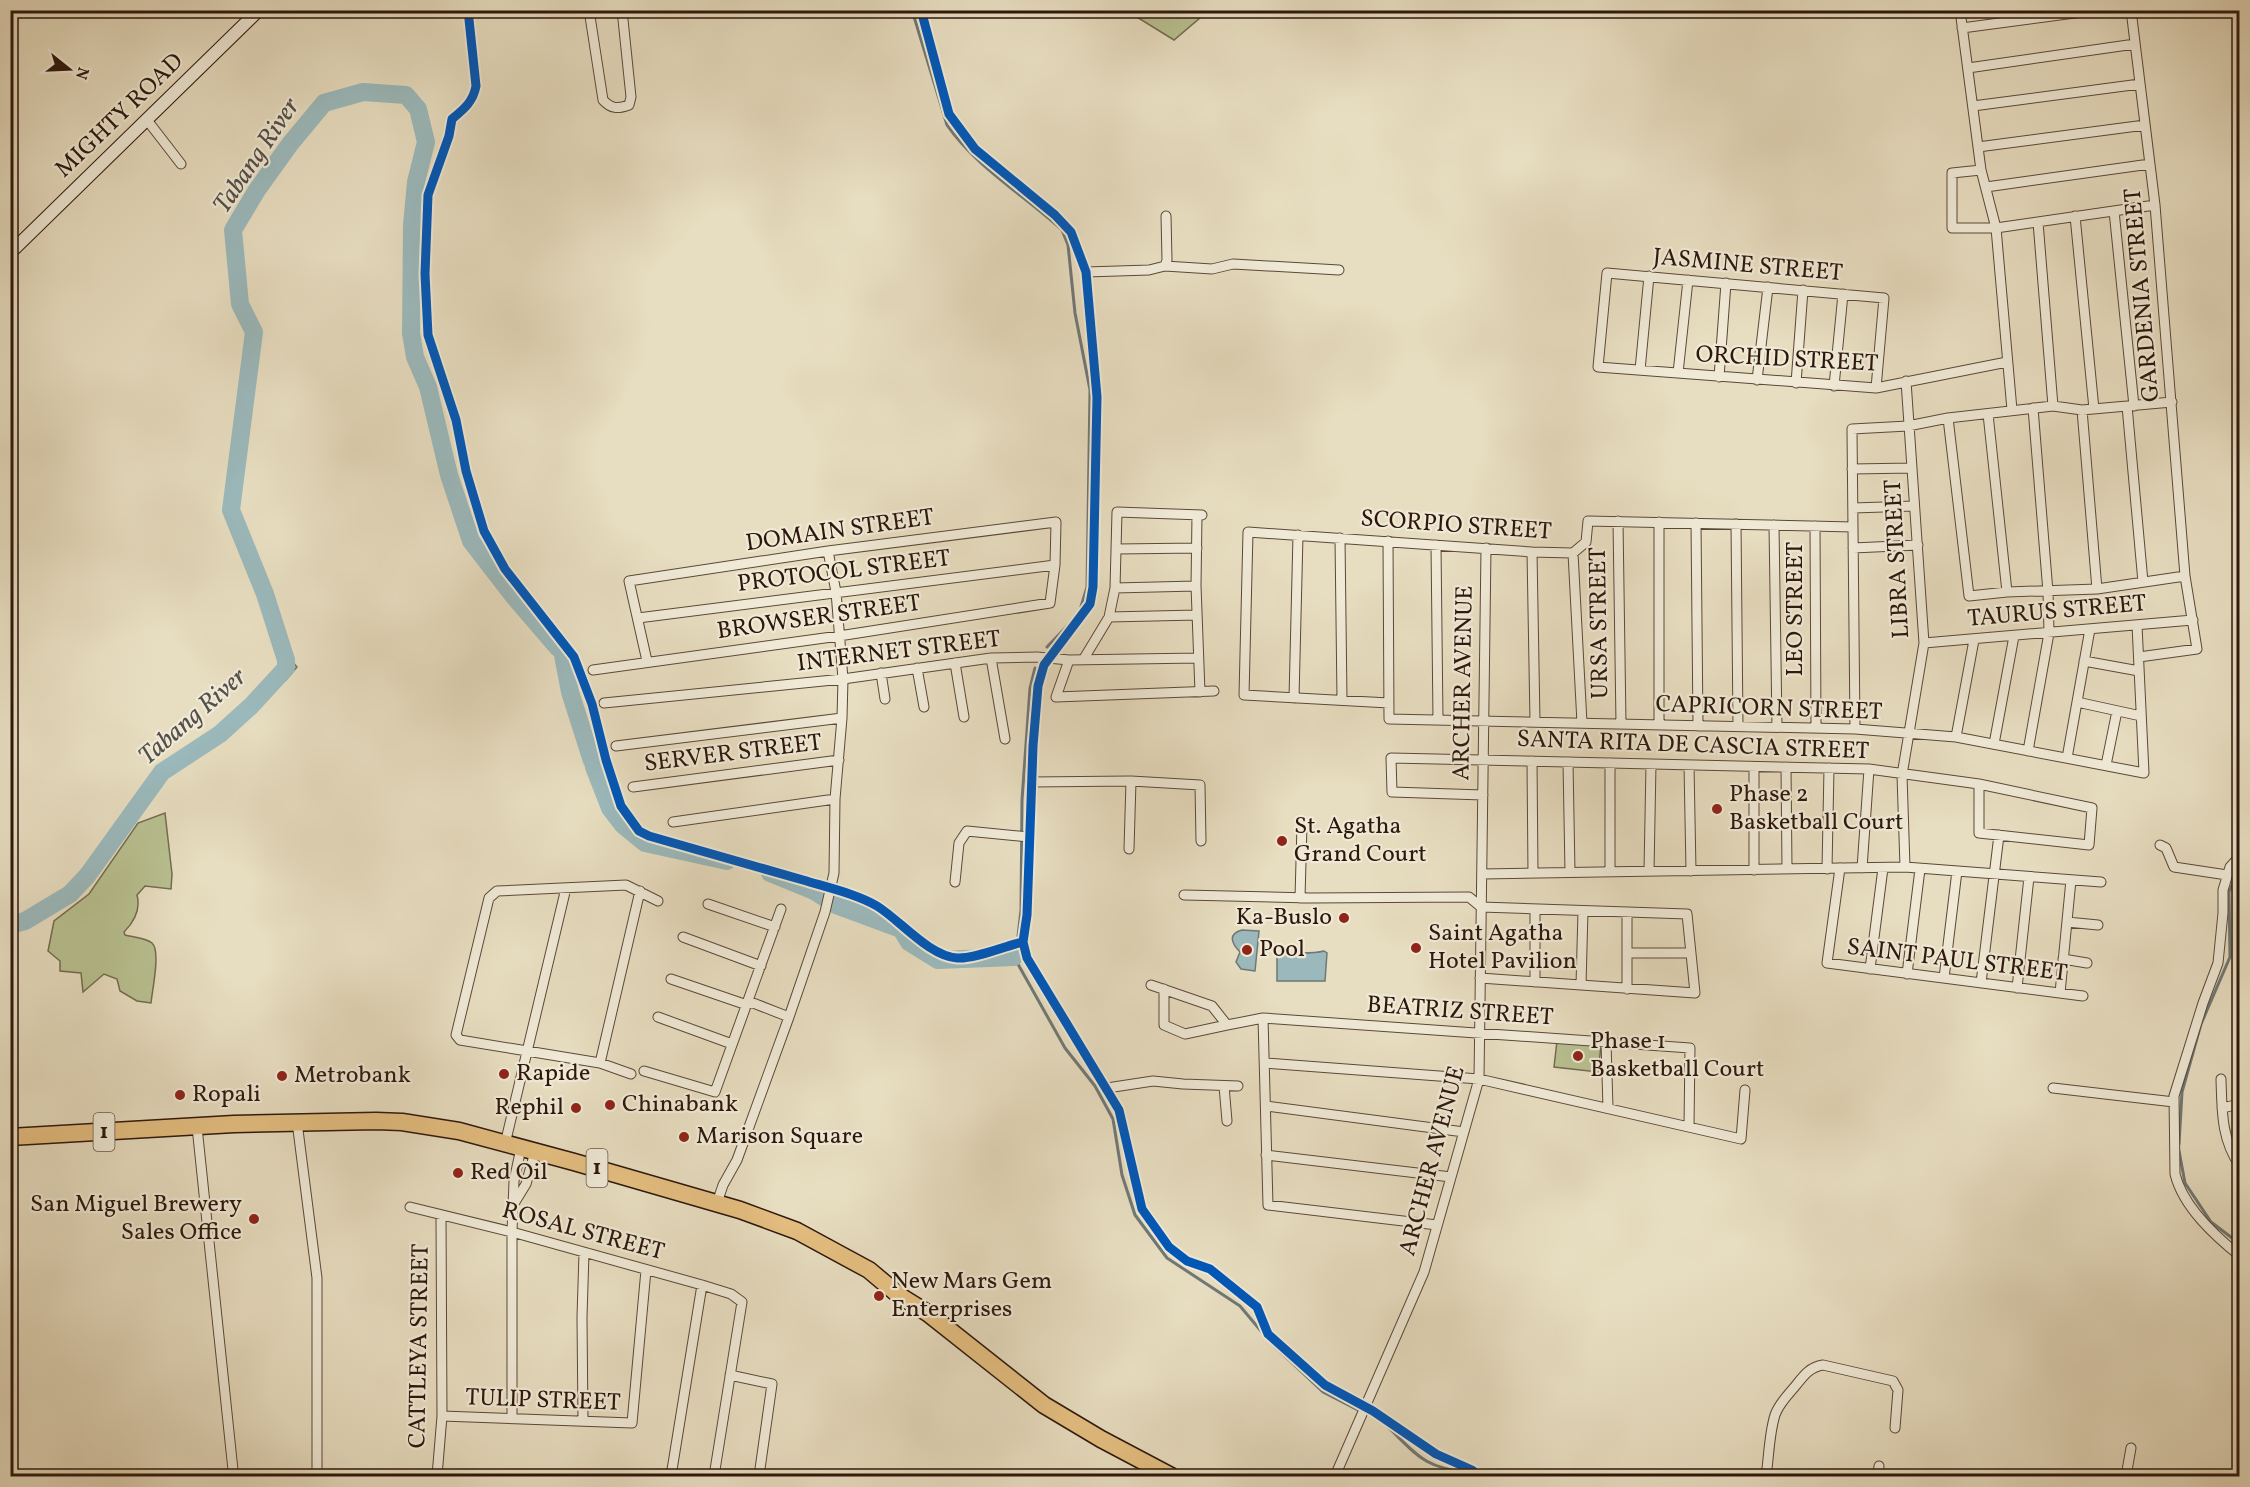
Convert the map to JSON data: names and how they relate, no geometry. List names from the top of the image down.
{
  "streets": {
    "highway": ["1"],
    "street": [
      "MIGHTY ROAD",
      "JASMINE STREET",
      "GARDENIA STREET",
      "ORCHID STREET",
      "SCORPIO STREET",
      "DOMAIN STREET",
      "LIBRA STREET",
      "PROTOCOL STREET",
      "LEO STREET",
      "TAURUS STREET",
      "BROWSER STREET",
      "URSA STREET",
      "INTERNET STREET",
      "ARCHER AVENUE",
      "CAPRICORN STREET",
      "SANTA RITA DE CASCIA STREET",
      "SERVER STREET",
      "SAINT PAUL STREET",
      "BEATRIZ STREET",
      "ROSAL STREET",
      "CATTLEYA STREET",
      "TULIP STREET"
    ]
  },
  "crossings": [
    ["JASMINE STREET", "ORCHID STREET"],
    ["ORCHID STREET", "LIBRA STREET"],
    ["SCORPIO STREET", "LEO STREET"],
    ["SCORPIO STREET", "URSA STREET"],
    ["SCORPIO STREET", "ARCHER AVENUE"],
    ["DOMAIN STREET", "PROTOCOL STREET"],
    ["DOMAIN STREET", "BROWSER STREET"],
    ["LIBRA STREET", "TAURUS STREET"],
    ["LIBRA STREET", "CAPRICORN STREET"],
    ["LIBRA STREET", "SANTA RITA DE CASCIA STREET"],
    ["PROTOCOL STREET", "BROWSER STREET"],
    ["LEO STREET", "CAPRICORN STREET"],
    ["URSA STREET", "CAPRICORN STREET"],
    ["ARCHER AVENUE", "CAPRICORN STREET"],
    ["ARCHER AVENUE", "SANTA RITA DE CASCIA STREET"],
    ["ARCHER AVENUE", "BEATRIZ STREET"],
    ["ROSAL STREET", "CATTLEYA STREET"],
    ["ROSAL STREET", "TULIP STREET"],
    ["CATTLEYA STREET", "TULIP STREET"]
  ],
  "water": ["Tabang River"],
  "places": [
    "Phase 2 Basketball Court",
    "St. Agatha Grand Court",
    "Ka-Buslo",
    "Saint Agatha Hotel Pavilion",
    "Pool",
    "Phase 1 Basketball Court",
    "Rapide",
    "Metrobank",
    "Ropali",
    "Chinabank",
    "Rephil",
    "Marison Square",
    "Red Oil",
    "San Miguel Brewery Sales Office",
    "New Mars Gem Enterprises"
  ],
  "north": "right"
}
